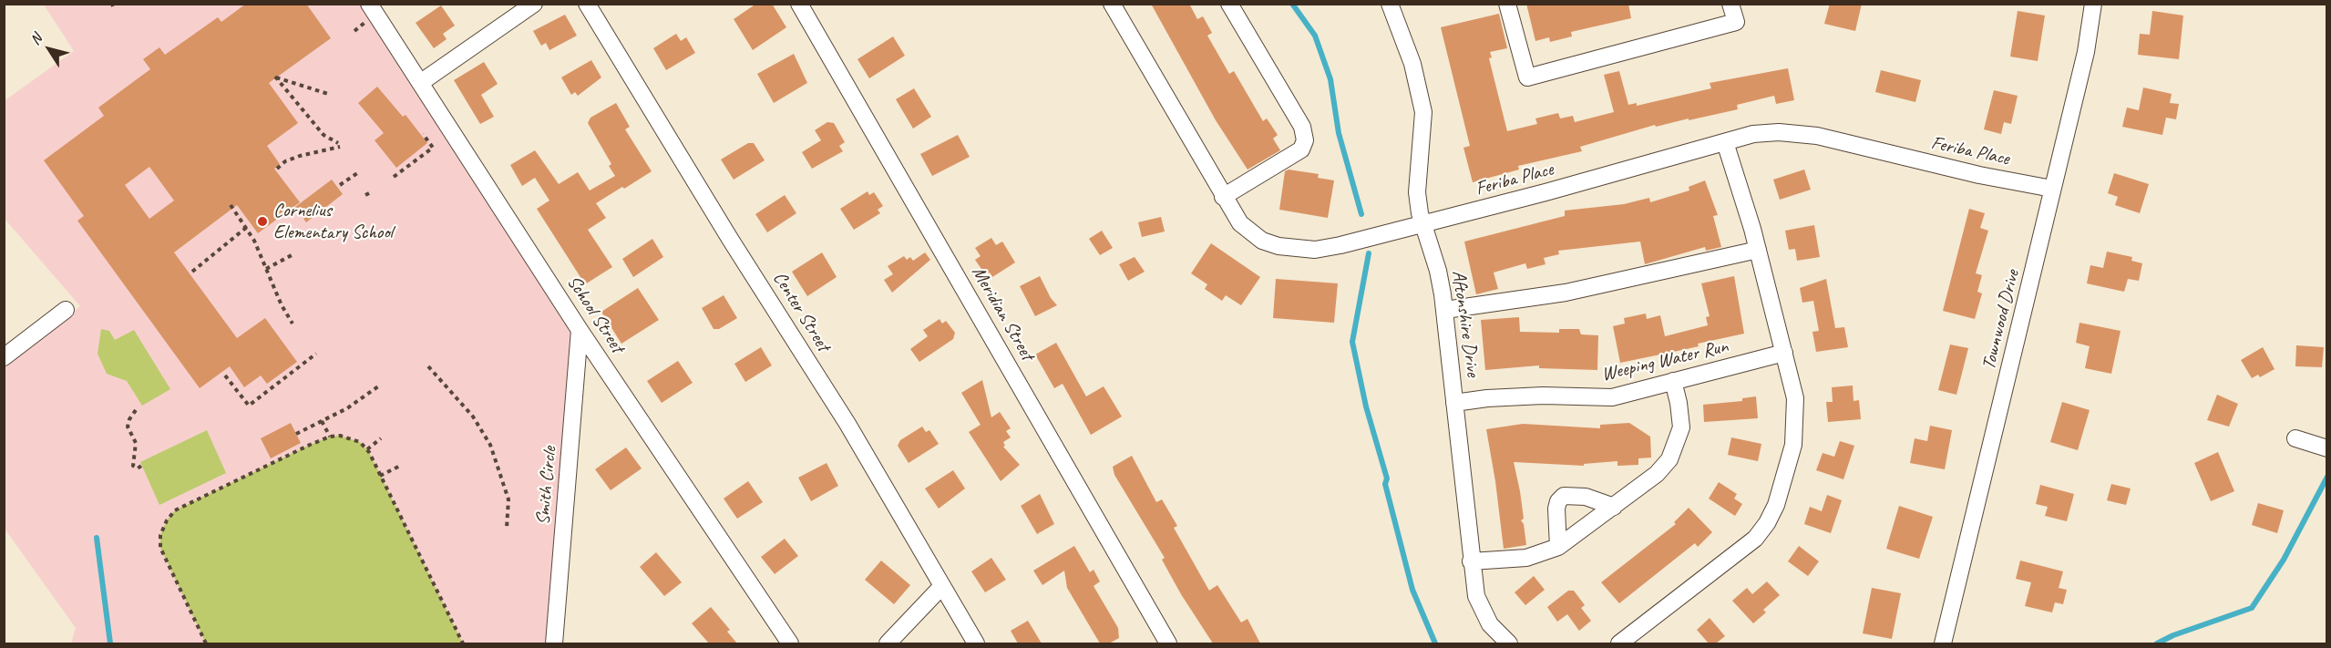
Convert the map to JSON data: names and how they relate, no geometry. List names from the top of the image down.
{
  "streets": {
    "street": [
      "Feriba Place",
      "Center Street",
      "Meridian Street",
      "School Street",
      "Townwood Drive",
      "Aftonshire Drive",
      "Weeping Water Run",
      "Smith Circle"
    ]
  },
  "crossings": [
    ["Feriba Place", "Townwood Drive"],
    ["Feriba Place", "Aftonshire Drive"],
    ["School Street", "Smith Circle"],
    ["Aftonshire Drive", "Weeping Water Run"]
  ],
  "places": ["Cornelius Elementary School"],
  "north": "top left"
}
